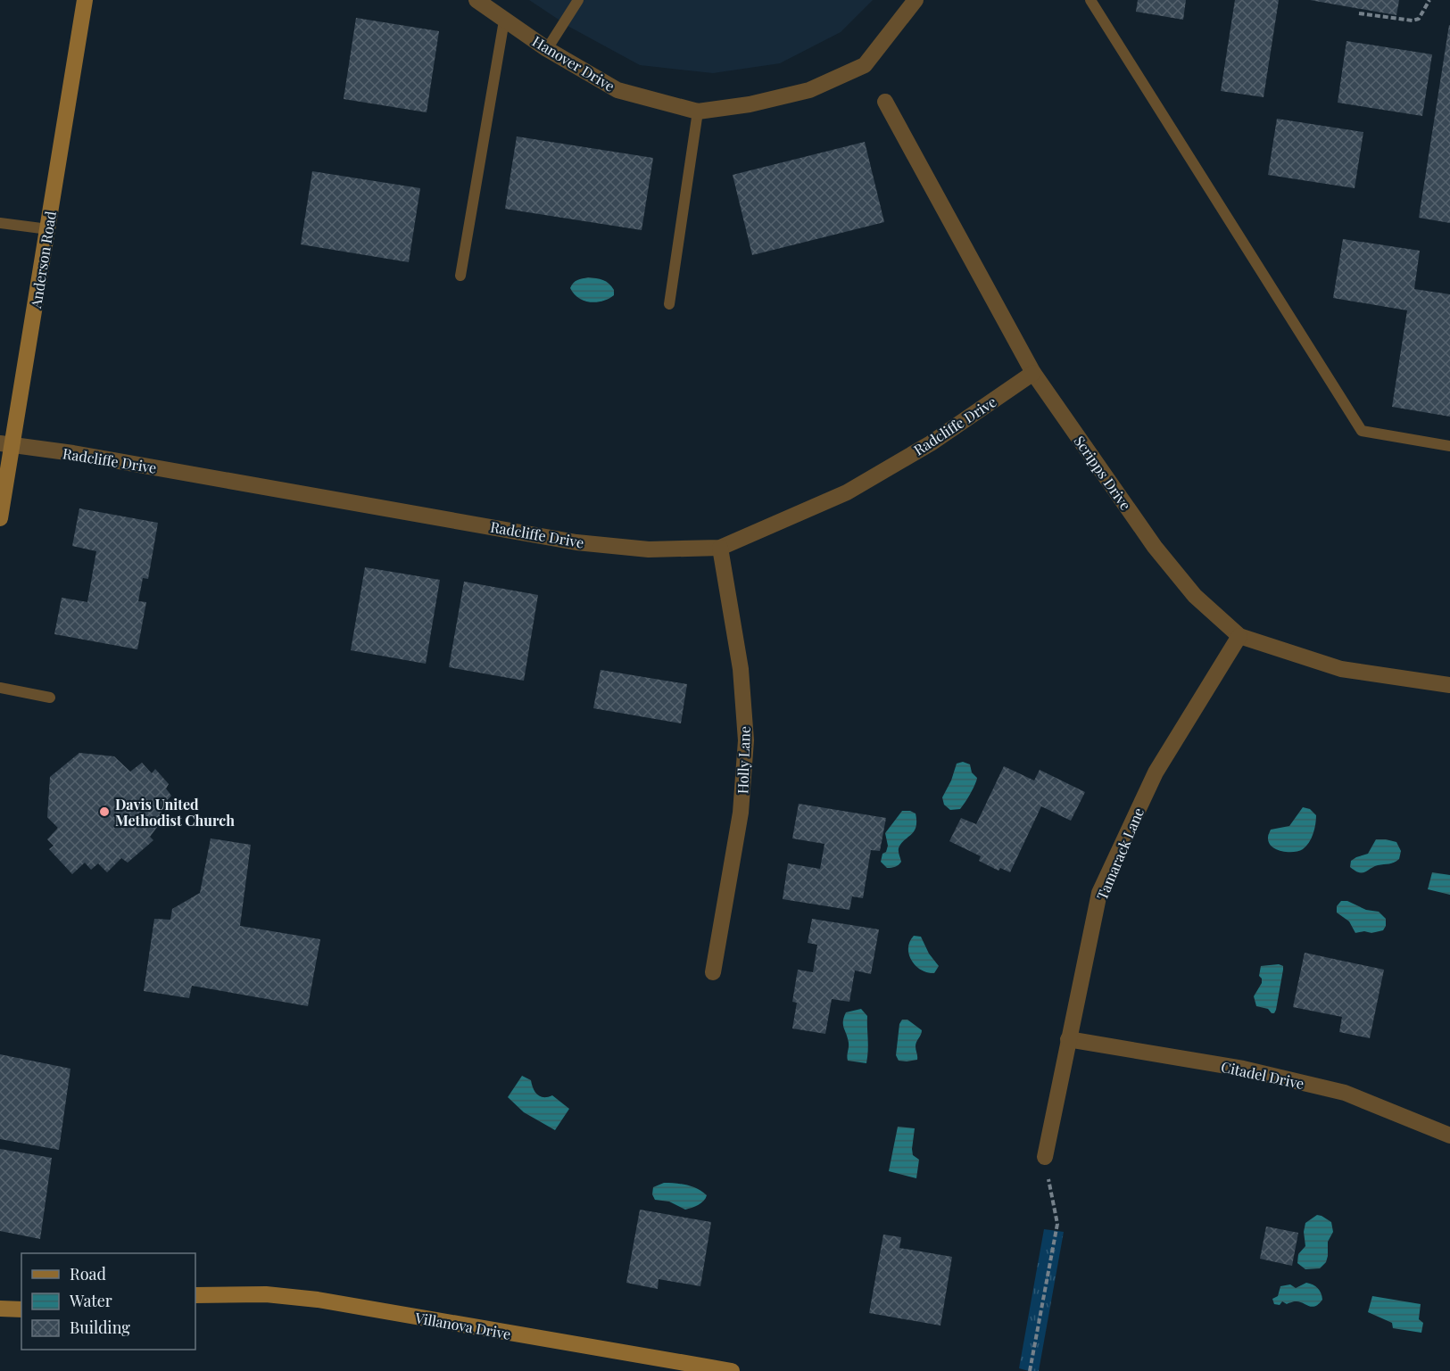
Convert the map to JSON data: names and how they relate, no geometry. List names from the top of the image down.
{
  "streets": {
    "street": [
      "Hanover Drive",
      "Anderson Road",
      "Radcliffe Drive",
      "Scripps Drive",
      "Holly Lane",
      "Tamarack Lane",
      "Citadel Drive",
      "Villanova Drive"
    ]
  },
  "crossings": [
    ["Anderson Road", "Radcliffe Drive"],
    ["Radcliffe Drive", "Scripps Drive"],
    ["Radcliffe Drive", "Holly Lane"],
    ["Scripps Drive", "Tamarack Lane"],
    ["Tamarack Lane", "Citadel Drive"]
  ],
  "places": ["Davis United Methodist Church"],
  "legend": ["Road", "Water", "Building"]
}
